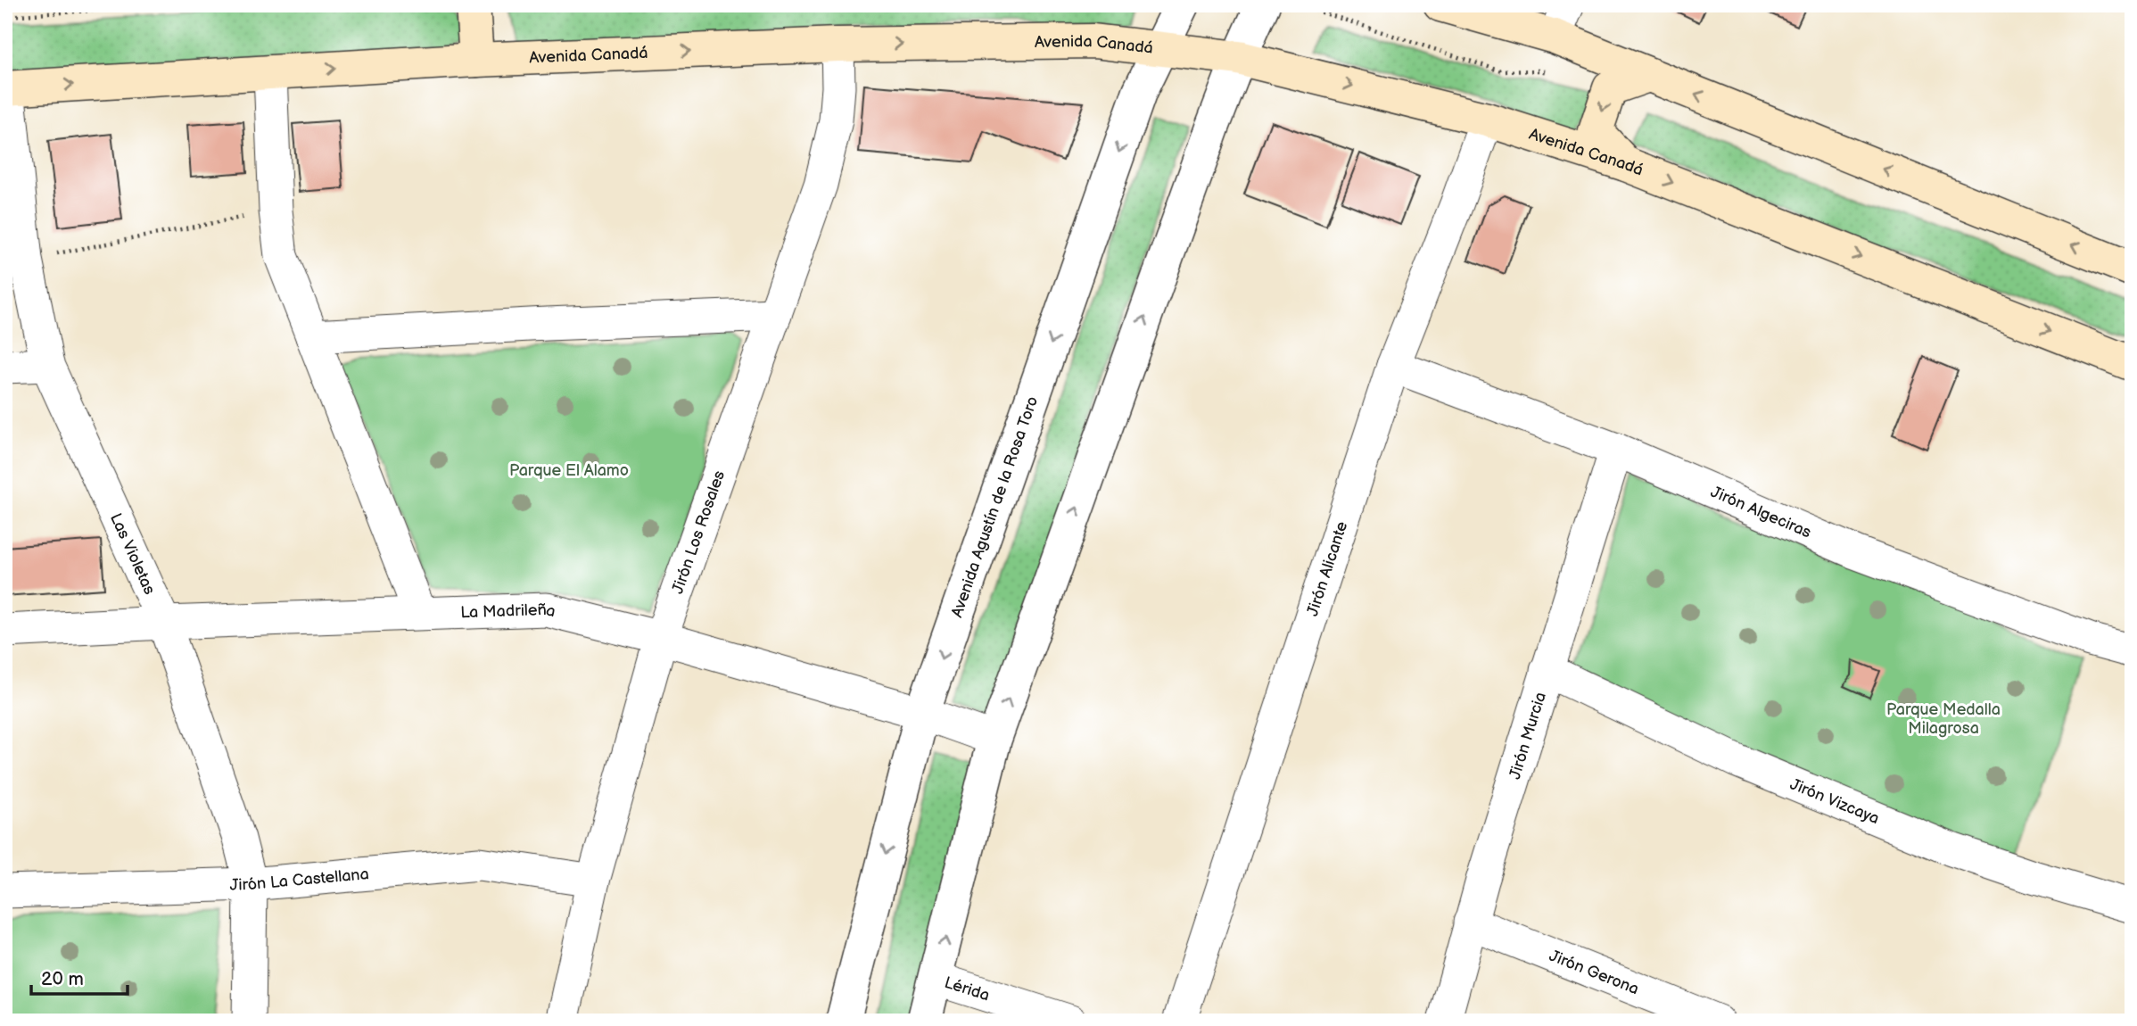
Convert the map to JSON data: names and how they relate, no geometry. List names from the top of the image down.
{
  "streets": {
    "main road": ["Avenida Canadá"],
    "street": [
      "Avenida Agustín de la Rosa Toro",
      "Jirón Algeciras",
      "Jirón Los Rosales",
      "Las Violetas",
      "Jirón Alicante",
      "La Madrileña",
      "Jirón Murcia",
      "Jirón Vizcaya",
      "Jirón La Castellana",
      "Jirón Gerona",
      "Lérida"
    ]
  },
  "crossings": [
    ["Avenida Canadá", "Avenida Agustín de la Rosa Toro"],
    ["Avenida Canadá", "Jirón Los Rosales"],
    ["Avenida Canadá", "Las Violetas"],
    ["Avenida Canadá", "Jirón Alicante"],
    ["Avenida Agustín de la Rosa Toro", "La Madrileña"],
    ["Jirón Algeciras", "Jirón Alicante"],
    ["Jirón Algeciras", "Jirón Murcia"],
    ["Jirón Los Rosales", "La Madrileña"],
    ["Jirón Los Rosales", "Jirón La Castellana"],
    ["Las Violetas", "La Madrileña"],
    ["Las Violetas", "Jirón La Castellana"],
    ["Jirón Murcia", "Jirón Vizcaya"],
    ["Jirón Murcia", "Jirón Gerona"]
  ],
  "one_way": ["Avenida Canadá"],
  "parks": ["Parque El Alamo", "Parque Medalla Milagrosa"],
  "scale_bar": "20 m"
}
